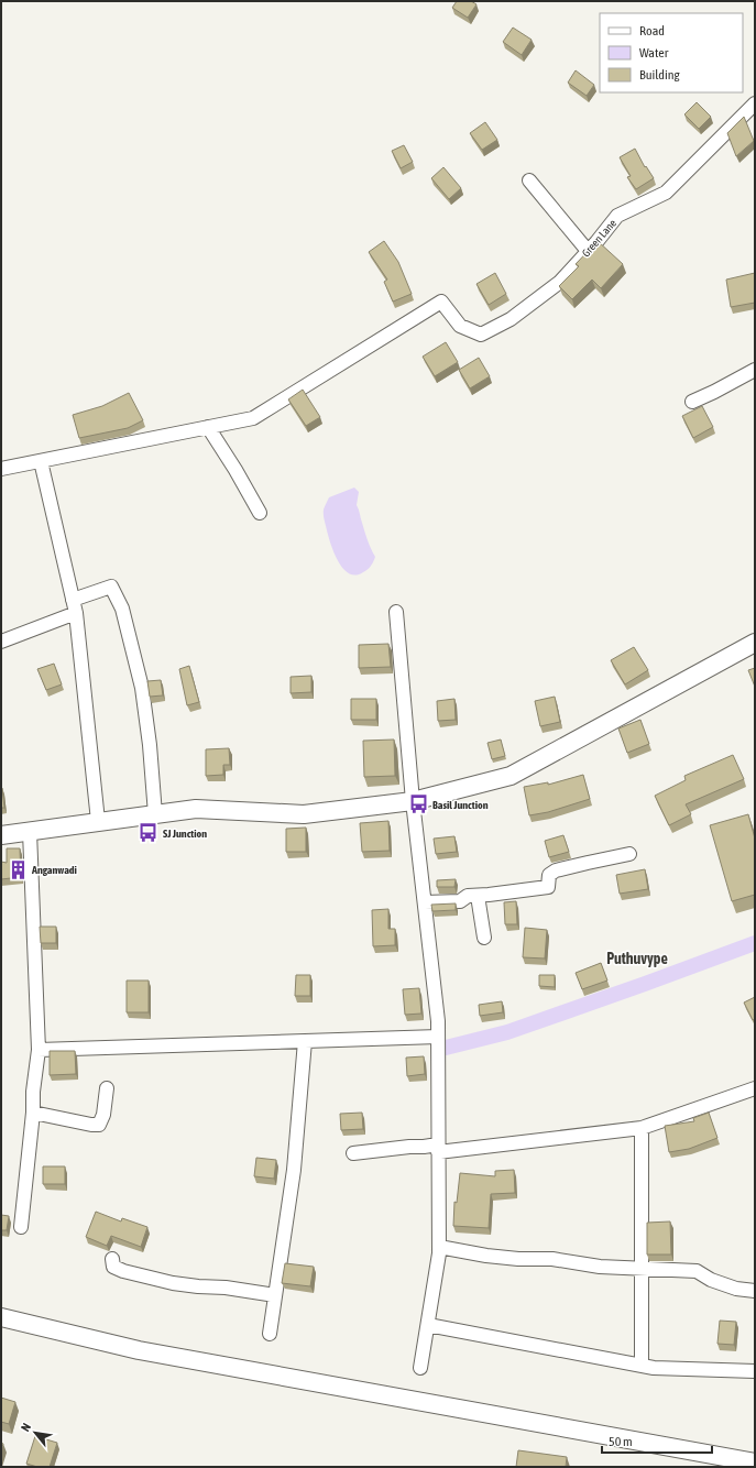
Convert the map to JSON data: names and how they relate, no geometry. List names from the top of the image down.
{
  "streets": {
    "street": ["Green Lane"]
  },
  "districts": ["Puthuvype"],
  "places": {
    "bus stop": ["Basil Junction", "SJ Junction"],
    "building": ["Anganwadi"]
  },
  "legend": ["Road", "Water", "Building"],
  "scale_bar": "50 m",
  "north": "top left"
}
